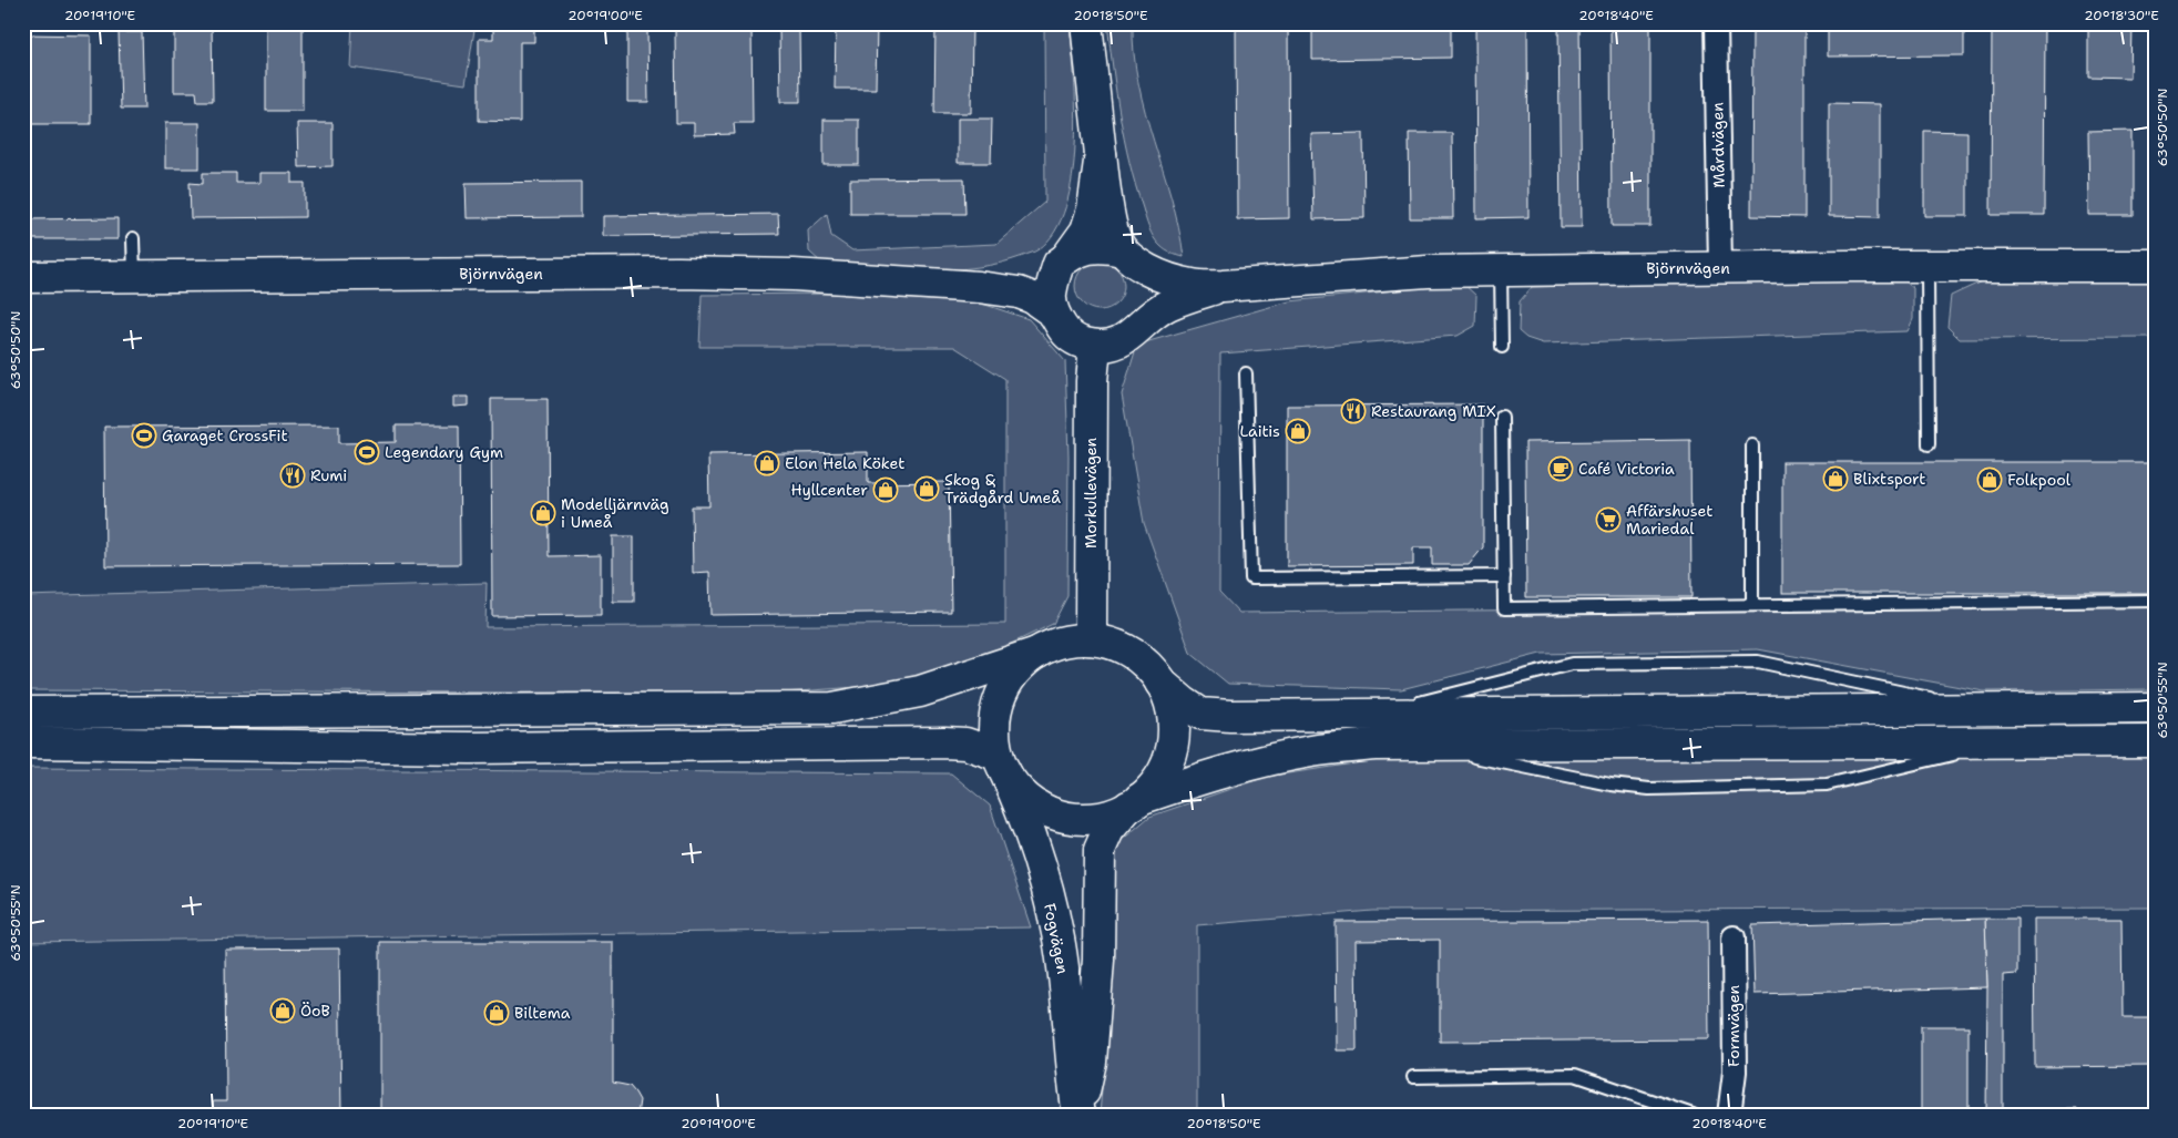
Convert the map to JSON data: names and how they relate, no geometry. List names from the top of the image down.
{
  "streets": {
    "main road": ["Björnvägen", "Morkullevägen", "Fogvägen"],
    "street": ["Mårdvägen", "Formvägen"]
  },
  "crossings": [
    ["Mårdvägen", "Björnvägen"],
    ["Björnvägen", "Morkullevägen"],
    ["Morkullevägen", "Fogvägen"]
  ],
  "places": {
    "restaurant": ["Restaurang MIX", "Rumi"],
    "shop": [
      "Laitis",
      "Elon Hela Köket",
      "Blixtsport",
      "Folkpool",
      "Skog & Trädgård Umeå",
      "Hyllcenter",
      "Modelljärnväg i Umeå",
      "ÖoB",
      "Biltema"
    ],
    "sports": ["Garaget CrossFit", "Legendary Gym"],
    "cafe": ["Café Victoria"],
    "supermarket": ["Affärshuset Mariedal"]
  },
  "coordinates": [
    "20°19'10\"E",
    "20°19'00\"E",
    "20°18'50\"E",
    "20°18'40\"E",
    "20°18'30\"E",
    "63°50'50\"N",
    "63°50'55\"N"
  ]
}
